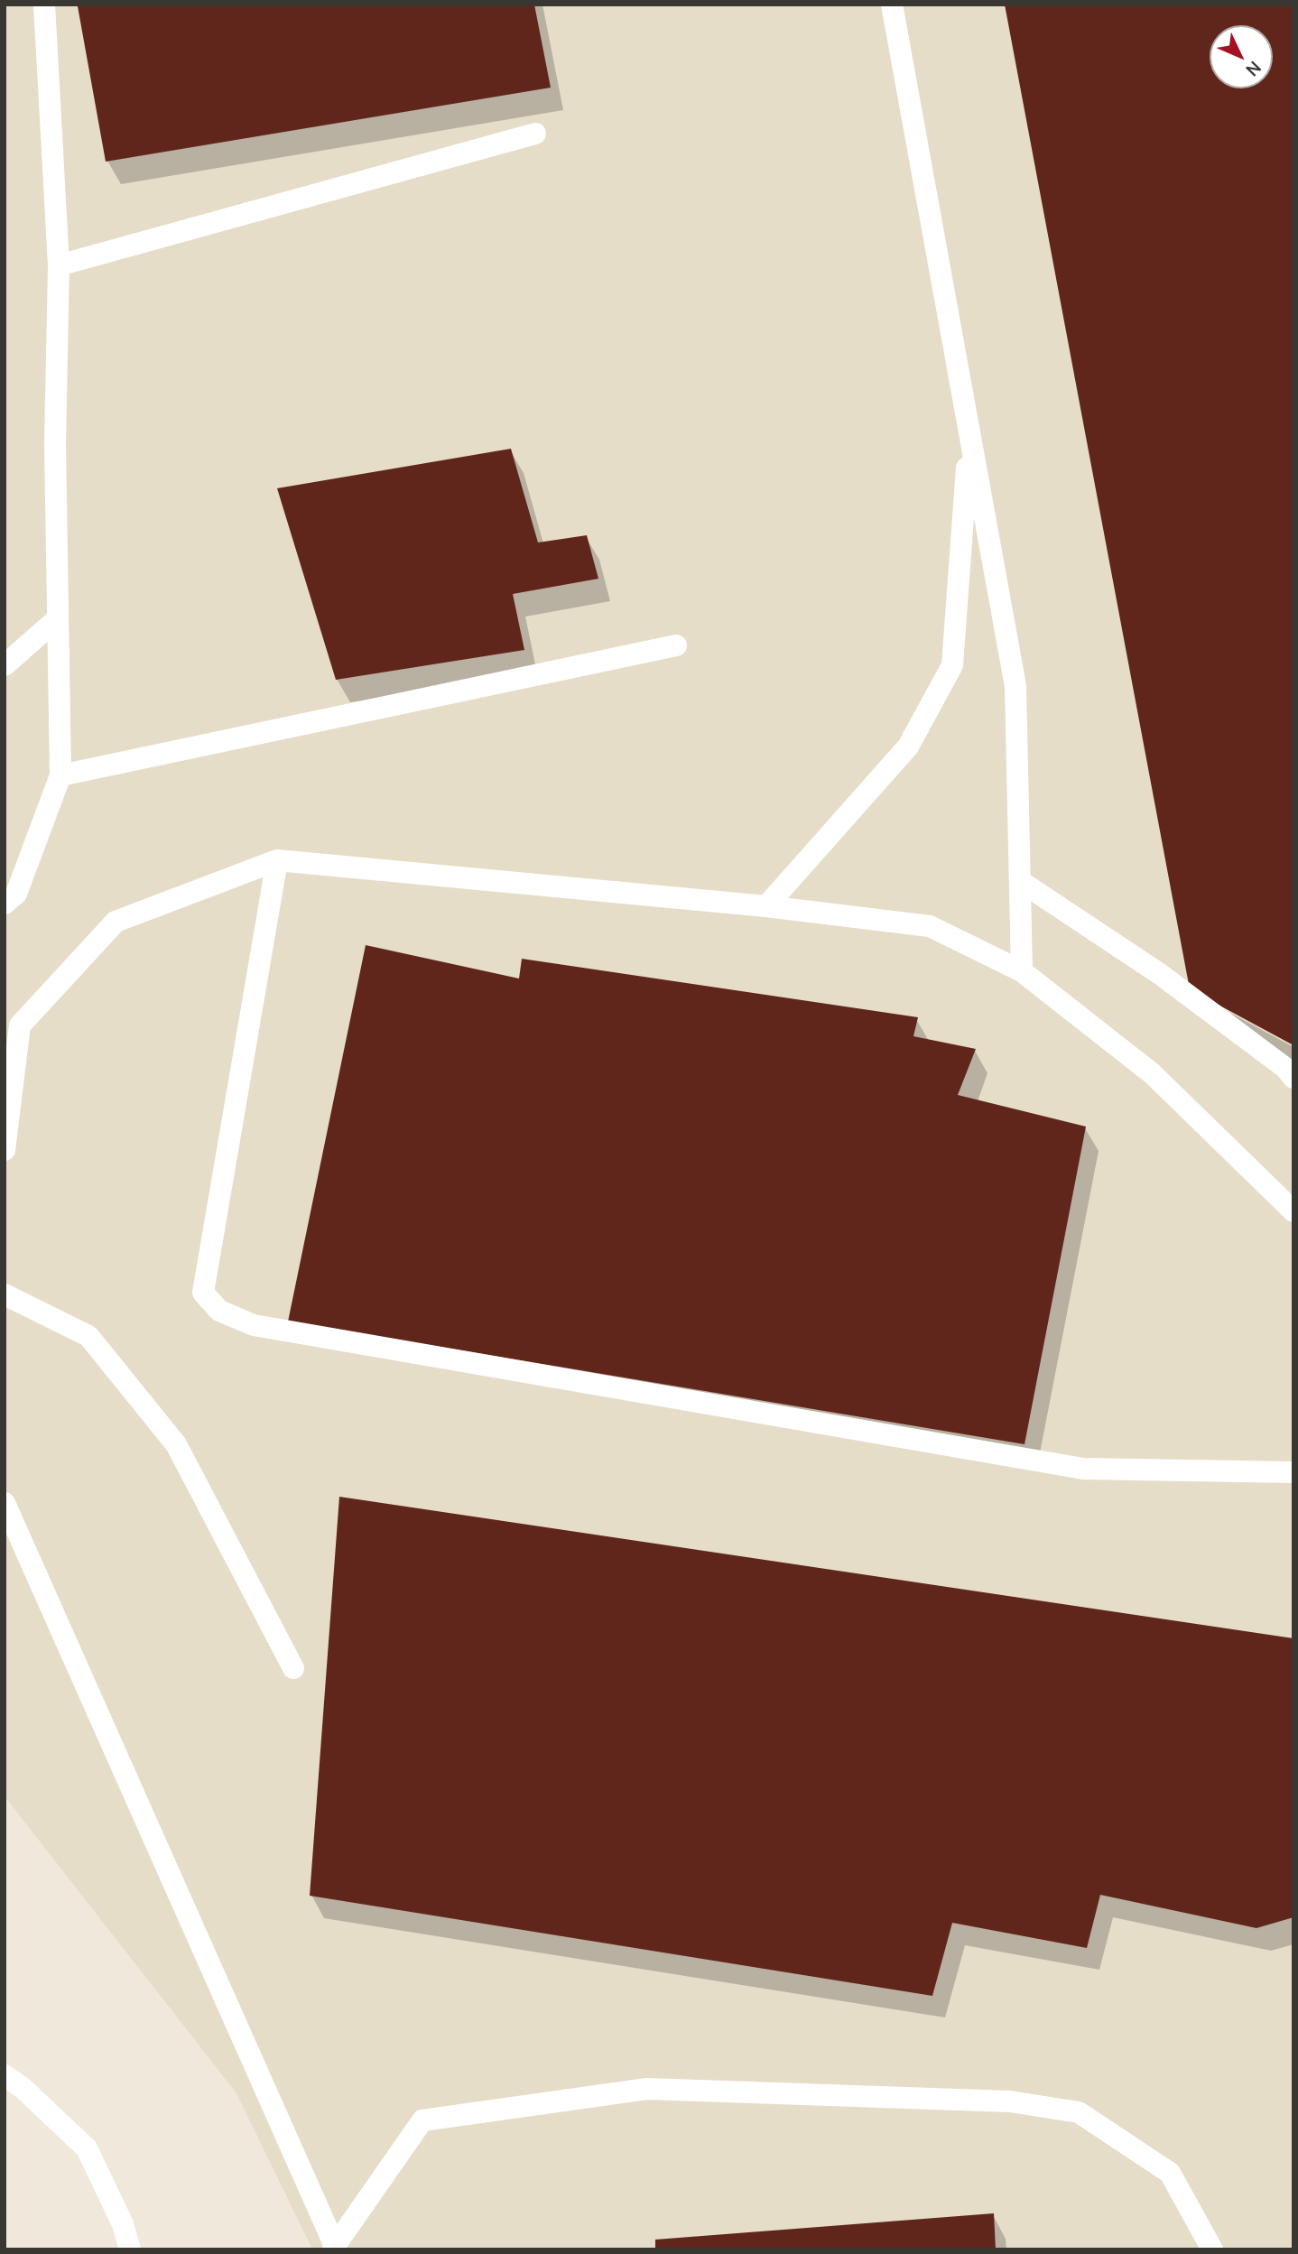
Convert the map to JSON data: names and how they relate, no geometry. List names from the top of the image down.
{
  "north": "bottom right"
}
